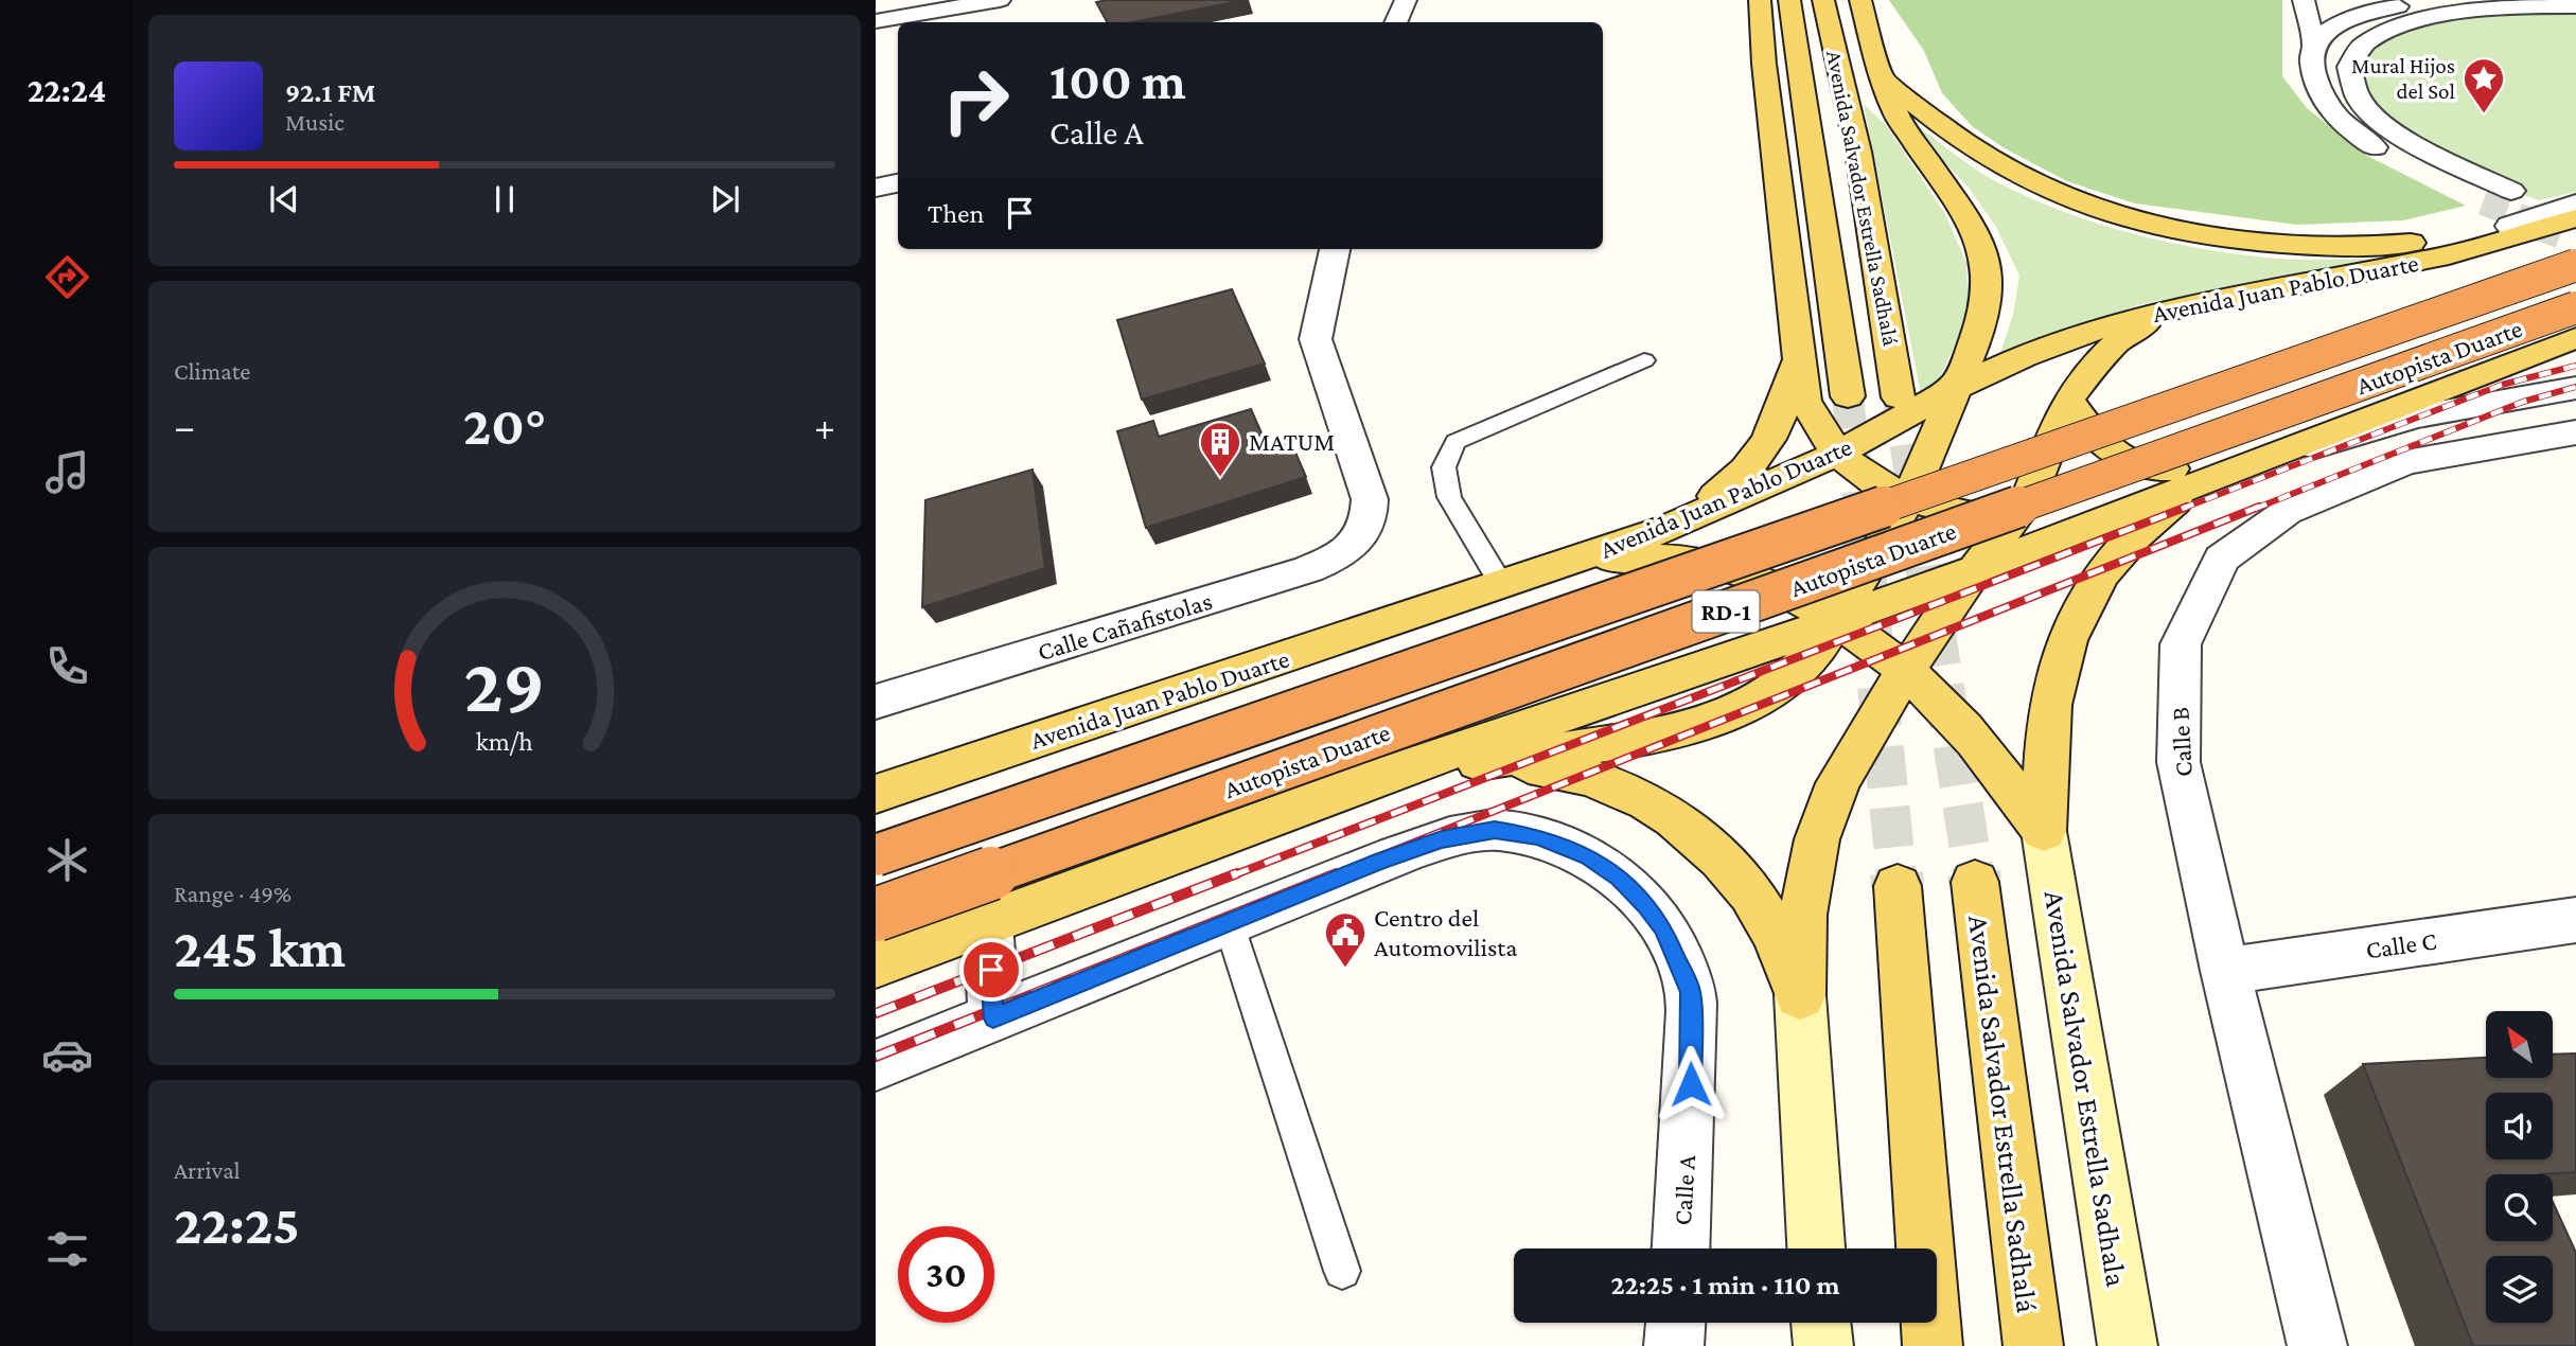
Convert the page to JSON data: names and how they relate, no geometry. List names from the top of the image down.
{
  "streets": {
    "highway": ["Autopista Duarte", "RD-1"],
    "main road": ["Avenida Salvador Estrella Sadhalá", "Avenida Juan Pablo Duarte", "Avenida Salvador Estrella Sadhala"],
    "street": [
      "Calle Cañafistolas",
      "Calle B",
      "Calle C",
      "Calle A"
    ]
  },
  "crossings": [
    ["Calle B", "Calle C"]
  ],
  "places": {
    "place": ["Mural Hijos del Sol"],
    "building": ["MATUM"],
    "public building": ["Centro del Automovilista"]
  },
  "north": "top left",
  "page": {
    "tabs": "22:24",
    "turn": ["100 m", "Calle A"],
    "song": ["92.1 FM", "Music"],
    "then": "Then",
    "tile": [
      "Climate",
      ["Range · 49%", "245 km"],
      ["Arrival", "22:25"]
    ],
    "heat": ["−", "20°", "+"],
    "limit": "30",
    "trip": "22:25 · 1 min · 110 m",
    "gauge": ["29", "km/h"]
  }
}
